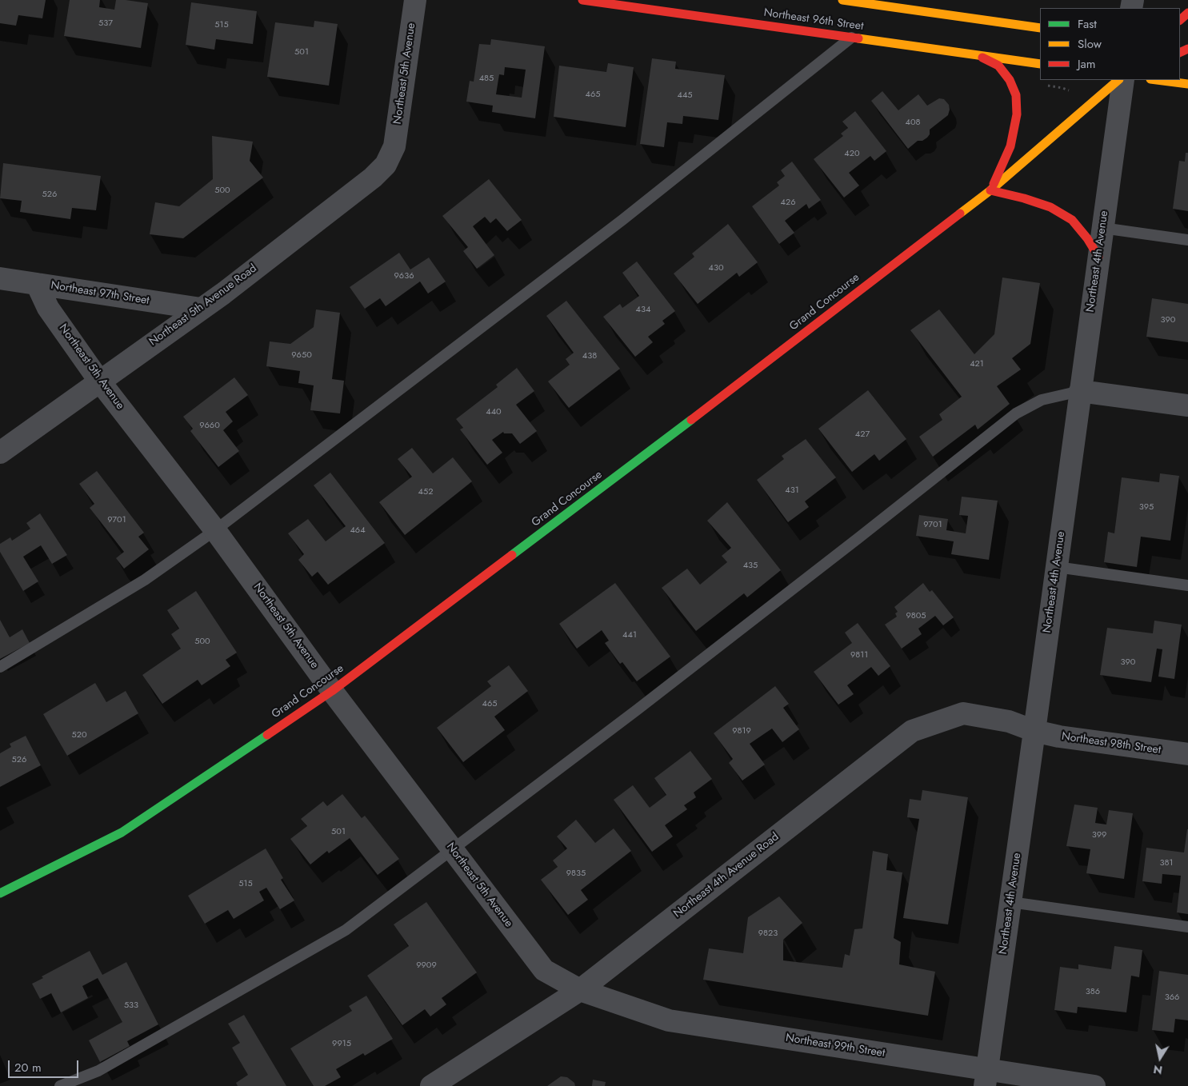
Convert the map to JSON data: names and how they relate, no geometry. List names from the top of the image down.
{
  "streets": {
    "street": [
      "Northeast 96th Street",
      "Northeast 5th Avenue",
      "Northeast 4th Avenue",
      "Northeast 97th Street",
      "Grand Concourse",
      "Northeast 5th Avenue Road",
      "Northeast 98th Street",
      "Northeast 4th Avenue Road",
      "Northeast 99th Street"
    ]
  },
  "crossings": [
    ["Northeast 5th Avenue", "Northeast 97th Street"],
    ["Northeast 5th Avenue", "Grand Concourse"],
    ["Northeast 5th Avenue", "Northeast 5th Avenue Road"],
    ["Northeast 5th Avenue", "Northeast 4th Avenue Road"],
    ["Northeast 5th Avenue", "Northeast 99th Street"],
    ["Northeast 4th Avenue", "Northeast 98th Street"],
    ["Northeast 4th Avenue", "Northeast 4th Avenue Road"],
    ["Northeast 4th Avenue", "Northeast 99th Street"],
    ["Northeast 97th Street", "Northeast 5th Avenue Road"],
    ["Northeast 98th Street", "Northeast 4th Avenue Road"],
    ["Northeast 4th Avenue Road", "Northeast 99th Street"]
  ],
  "house_numbers": [
    "537",
    "515",
    "501",
    "485",
    "465",
    "445",
    "408",
    "420",
    "500",
    "526",
    "426",
    "430",
    "9636",
    "434",
    "390",
    "9650",
    "438",
    "421",
    "440",
    "9660",
    "427",
    "431",
    "452",
    "395",
    "9701",
    "9701",
    "464",
    "435",
    "9805",
    "441",
    "500",
    "9811",
    "390",
    "465",
    "9819",
    "520",
    "526",
    "501",
    "399",
    "381",
    "9835",
    "515",
    "9823",
    "9909",
    "386",
    "366",
    "533",
    "9915"
  ],
  "legend": ["Fast", "Slow", "Jam"],
  "scale_bar": "20 m",
  "north": "bottom"
}
